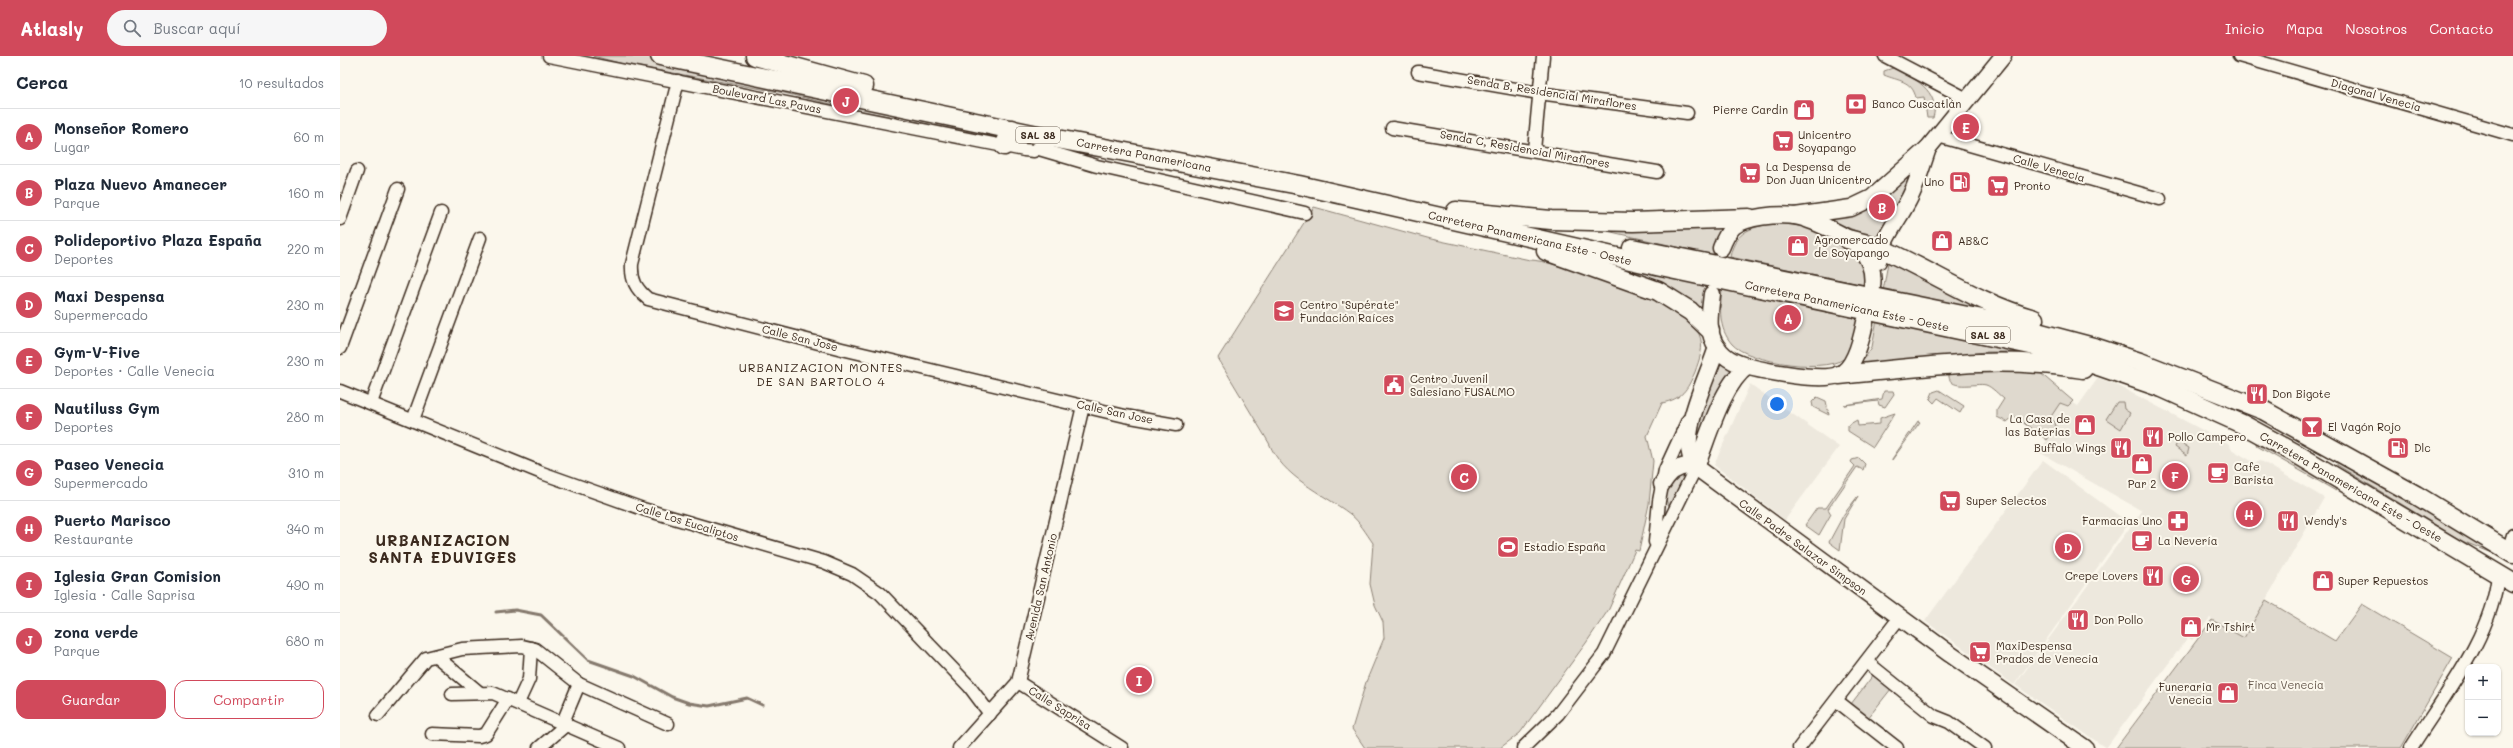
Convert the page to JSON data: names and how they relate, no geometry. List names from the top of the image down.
{
  "streets": {
    "highway": ["SAL 38", "Carretera Panamericana", "Carretera Panamericana Este - Oeste"],
    "main road": ["Calle Padre Salazar Simpson"],
    "street": [
      "Senda B, Residencial Miraflores",
      "Diagonal Venecia",
      "Boulevard Las Pavas",
      "Senda C, Residencial Miraflores",
      "Calle Venecia",
      "Calle San Jose",
      "Calle Los Eucaliptos",
      "Avenida San Antonio",
      "Calle Saprisa"
    ]
  },
  "crossings": [
    ["Boulevard Las Pavas", "Carretera Panamericana"],
    ["Boulevard Las Pavas", "Calle San Jose"],
    ["Carretera Panamericana", "Carretera Panamericana Este - Oeste"],
    ["Calle San Jose", "Avenida San Antonio"],
    ["Calle Los Eucaliptos", "Avenida San Antonio"],
    ["Avenida San Antonio", "Calle Saprisa"]
  ],
  "districts": ["URBANIZACION MONTES DE SAN BARTOLO 4", "URBANIZACION SANTA EDUVIGES"],
  "parks": ["Finca Venecia"],
  "places": {
    "bank": ["Banco Cuscatlán"],
    "shop": [
      "Pierre Cardin",
      "AB&C",
      "Agromercado de Soyapango",
      "La Casa de las Baterias",
      "Par 2",
      "Super Repuestos",
      "Mr Tshirt",
      "Funeraria Venecia"
    ],
    "supermarket": [
      "Unicentro Soyapango",
      "La Despensa de Don Juan Unicentro",
      "Pronto",
      "Super Selectos",
      "MaxiDespensa Prados de Venecia"
    ],
    "fuel station": ["Uno", "Dlc"],
    "school or university": ["Centro \"Supérate\" Fundación Raíces"],
    "public building": ["Centro Juvenil Salesiano FUSALMO"],
    "restaurant": [
      "Don Bigote",
      "Pollo Campero",
      "Buffalo Wings",
      "Wendy's",
      "Crepe Lovers",
      "Don Pollo"
    ],
    "bar": ["El Vagón Rojo"],
    "cafe": ["Cafe Barista", "La Nevería"],
    "pharmacy": ["Farmacias Uno"],
    "sports": ["Estadio España"]
  },
  "page": {
    "header": "Atlasly",
    "search": "Buscar aquí",
    "nav": [
      "Inicio",
      "Mapa",
      "Nosotros",
      "Contacto"
    ],
    "heading": ["Cerca", "10 resultados"],
    "pins": [
      "J",
      "E",
      "B",
      "A",
      "F",
      "C",
      "H",
      "D",
      "G",
      "I"
    ],
    "list": [
      {
        "mark": "A",
        "name": "Monseñor Romero",
        "note": "Lugar",
        "value": "60 m"
      },
      {
        "mark": "B",
        "name": "Plaza Nuevo Amanecer",
        "note": "Parque",
        "value": "160 m"
      },
      {
        "mark": "C",
        "name": "Polideportivo Plaza España",
        "note": "Deportes",
        "value": "220 m"
      },
      {
        "mark": "D",
        "name": "Maxi Despensa",
        "note": "Supermercado",
        "value": "230 m"
      },
      {
        "mark": "E",
        "name": "Gym-V-Five",
        "note": "Deportes · Calle Venecia",
        "value": "230 m"
      },
      {
        "mark": "F",
        "name": "Nautiluss Gym",
        "note": "Deportes",
        "value": "280 m"
      },
      {
        "mark": "G",
        "name": "Paseo Venecia",
        "note": "Supermercado",
        "value": "310 m"
      },
      {
        "mark": "H",
        "name": "Puerto Marisco",
        "note": "Restaurante",
        "value": "340 m"
      },
      {
        "mark": "I",
        "name": "Iglesia Gran Comision",
        "note": "Iglesia · Calle Saprisa",
        "value": "490 m"
      },
      {
        "mark": "J",
        "name": "zona verde",
        "note": "Parque",
        "value": "680 m"
      }
    ],
    "map_buttons": ["+", "−"],
    "buttons": ["Guardar", "Compartir"]
  }
}
